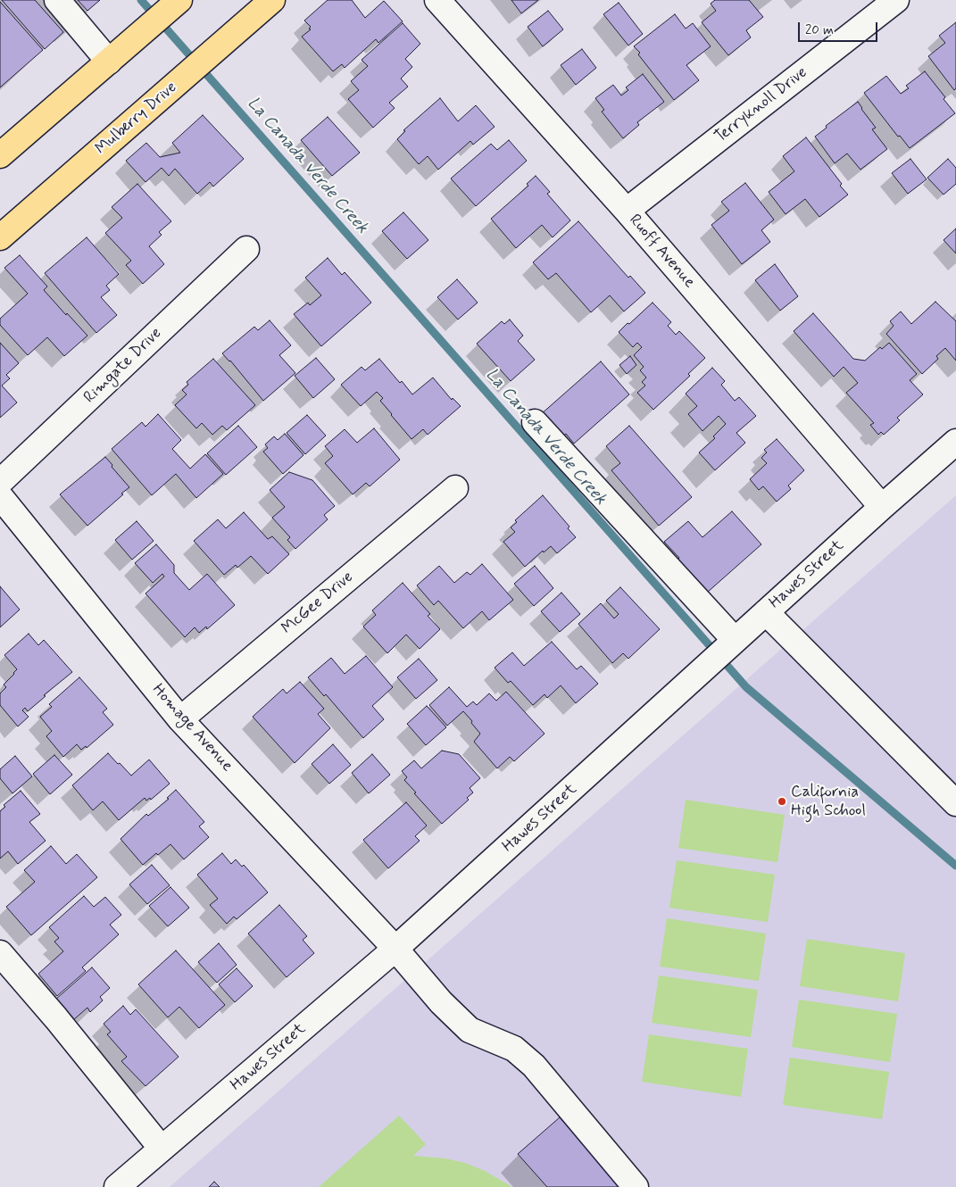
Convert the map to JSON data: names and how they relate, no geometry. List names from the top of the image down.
{
  "streets": {
    "main road": ["Mulberry Drive"],
    "street": [
      "Terryknoll Drive",
      "Ruoff Avenue",
      "Rimgate Drive",
      "Hawes Street",
      "McGee Drive",
      "Homage Avenue"
    ]
  },
  "crossings": [
    ["Terryknoll Drive", "Ruoff Avenue"],
    ["Ruoff Avenue", "Hawes Street"],
    ["Hawes Street", "Homage Avenue"],
    ["McGee Drive", "Homage Avenue"]
  ],
  "water": ["La Canada Verde Creek"],
  "places": ["California High School"],
  "scale_bar": "20 m"
}
